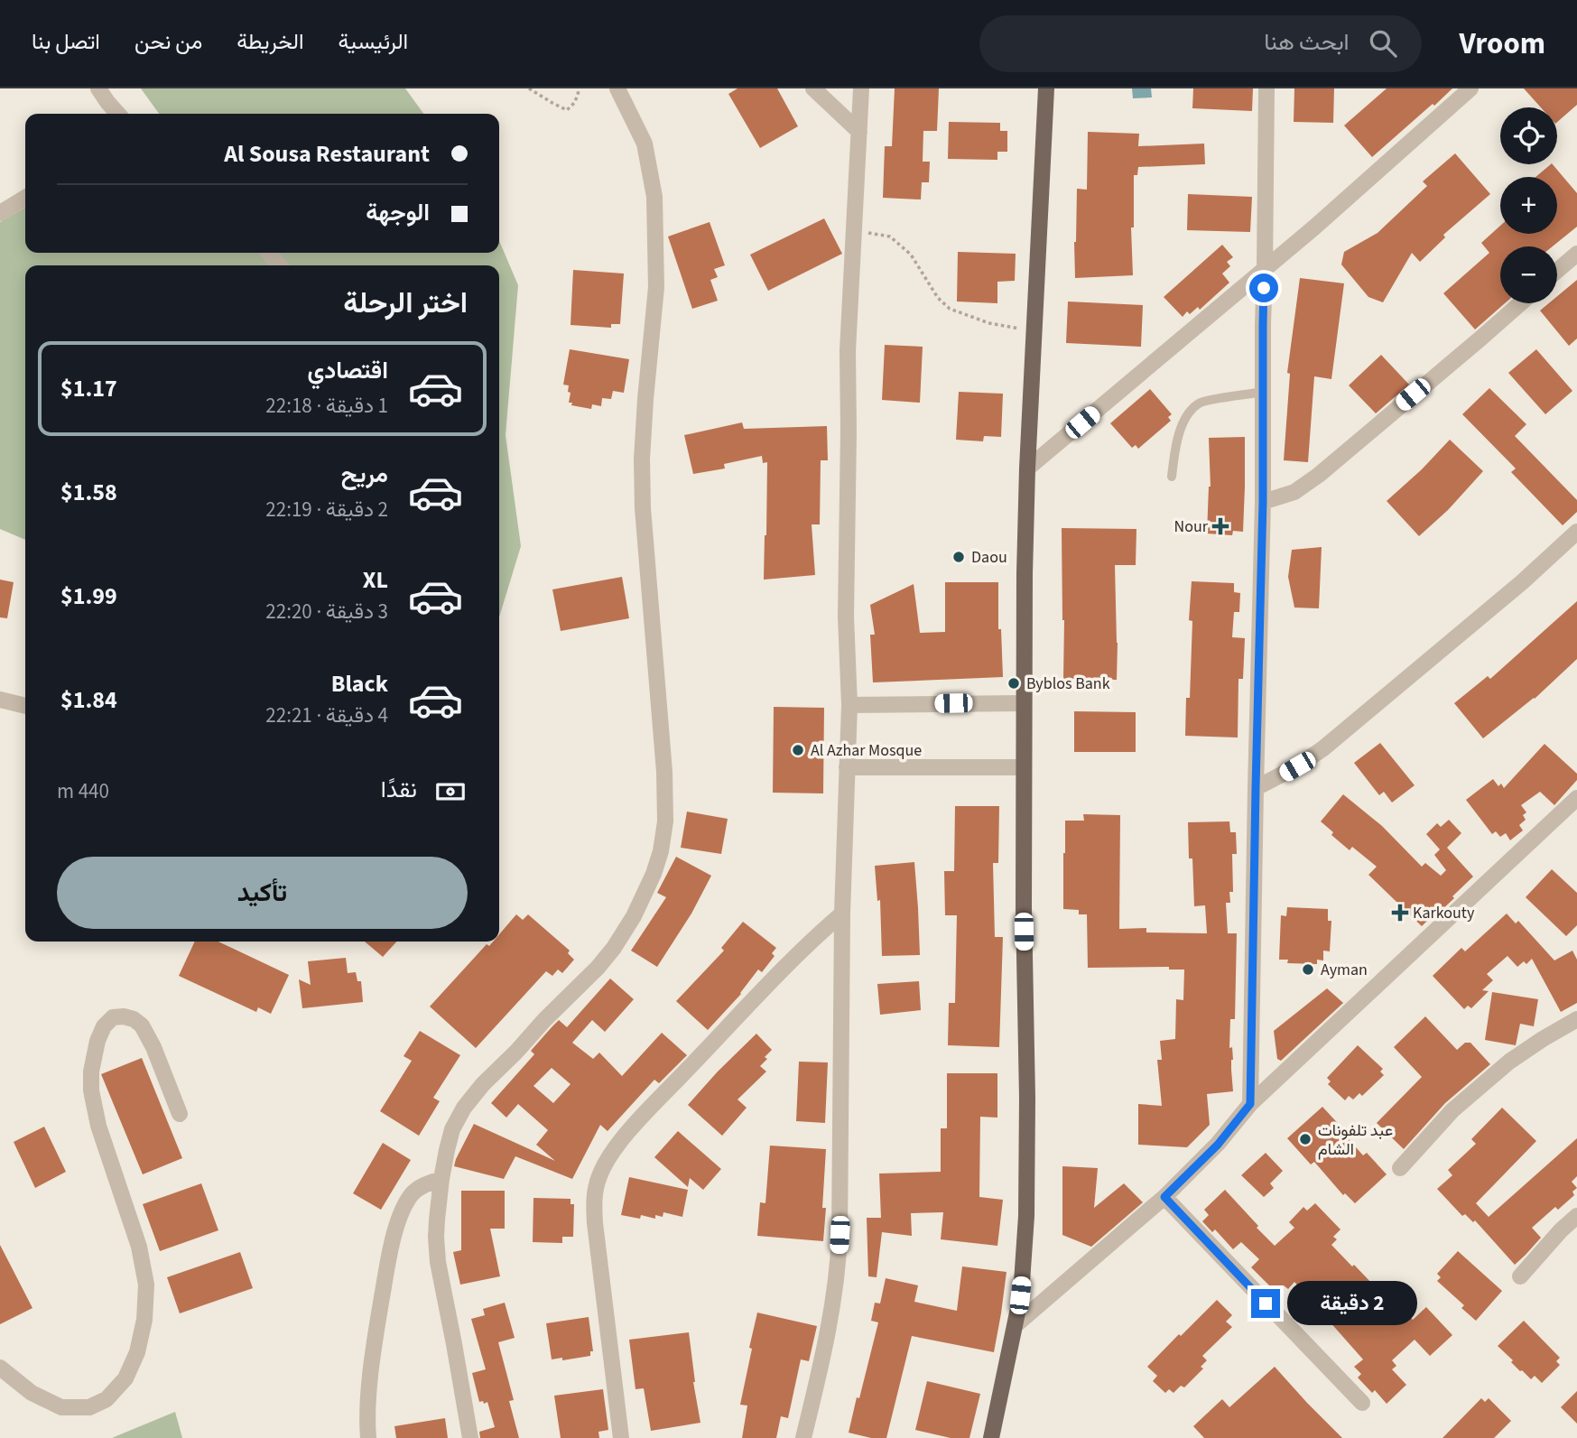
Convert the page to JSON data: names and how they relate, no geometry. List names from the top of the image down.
{
  "places": {
    "health": ["Nour", "Karkouty"],
    "other": [
      "Daou",
      "Byblos Bank",
      "Al Azhar Mosque",
      "Ayman",
      "عبد تلفونات الشام"
    ]
  },
  "page": {
    "header": "Vroom",
    "search": "ابحث هنا",
    "nav": [
      "الرئيسية",
      "الخريطة",
      "من نحن",
      "اتصل بنا"
    ],
    "map_buttons": ["+", "−"],
    "banner": ["Al Sousa Restaurant", "الوجهة"],
    "heading": "اختر الرحلة",
    "list": [
      {
        "name": "اقتصادي",
        "note": "1 دقيقة · 22:18",
        "value": "$1.17"
      },
      {
        "name": "مريح",
        "note": "2 دقيقة · 22:19",
        "value": "$1.58"
      },
      {
        "name": "XL",
        "note": "3 دقيقة · 22:20",
        "value": "$1.99"
      },
      {
        "name": "Black",
        "note": "4 دقيقة · 22:21",
        "value": "$1.84"
      }
    ],
    "pay": ["نقدًا", "440 m"],
    "buttons": "تأكيد",
    "bubble": "2 دقيقة"
  }
}
